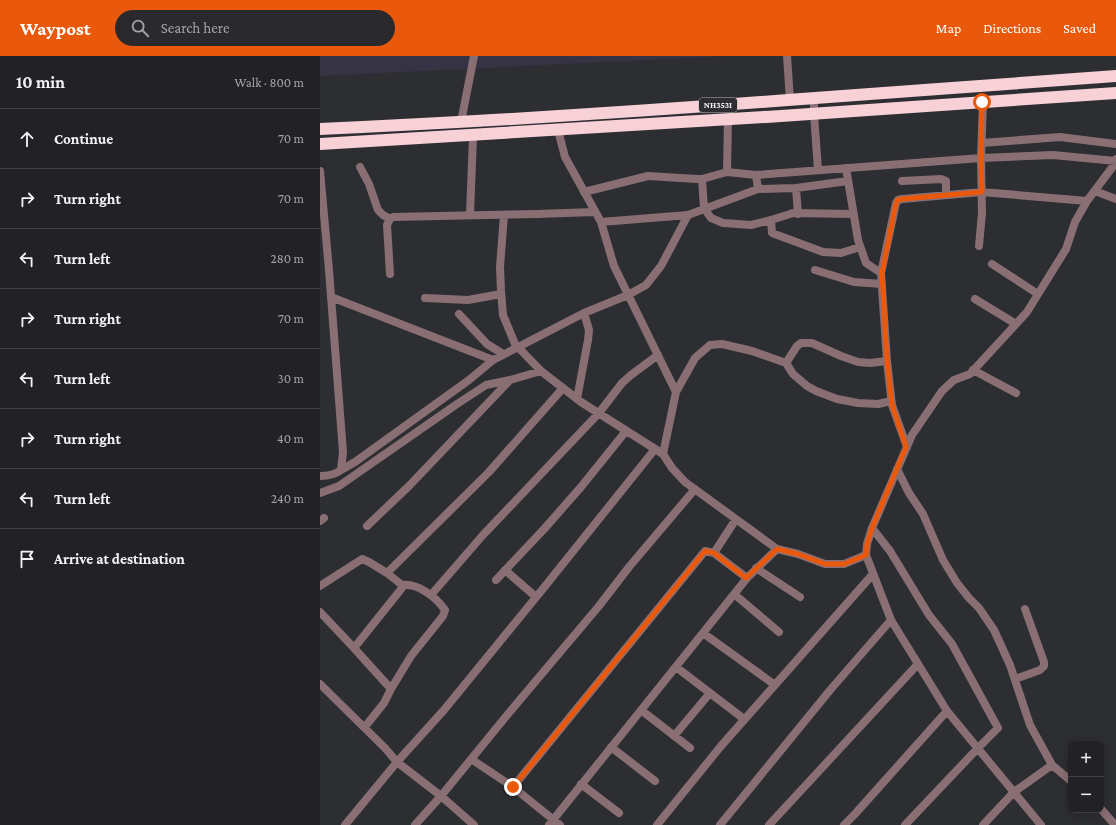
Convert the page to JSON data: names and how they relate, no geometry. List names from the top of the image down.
{
  "streets": {
    "highway": ["NH353I"]
  },
  "page": {
    "header": "Waypost",
    "search": "Search here",
    "nav": ["Map", "Directions", "Saved"],
    "heading": ["10 min", "Walk · 800 m"],
    "list": [
      ["Continue", "70 m"],
      ["Turn right", "70 m"],
      ["Turn left", "280 m"],
      ["Turn right", "70 m"],
      ["Turn left", "30 m"],
      ["Turn right", "40 m"],
      ["Turn left", "240 m"],
      "Arrive at destination"
    ],
    "map_buttons": ["+", "−"]
  }
}
